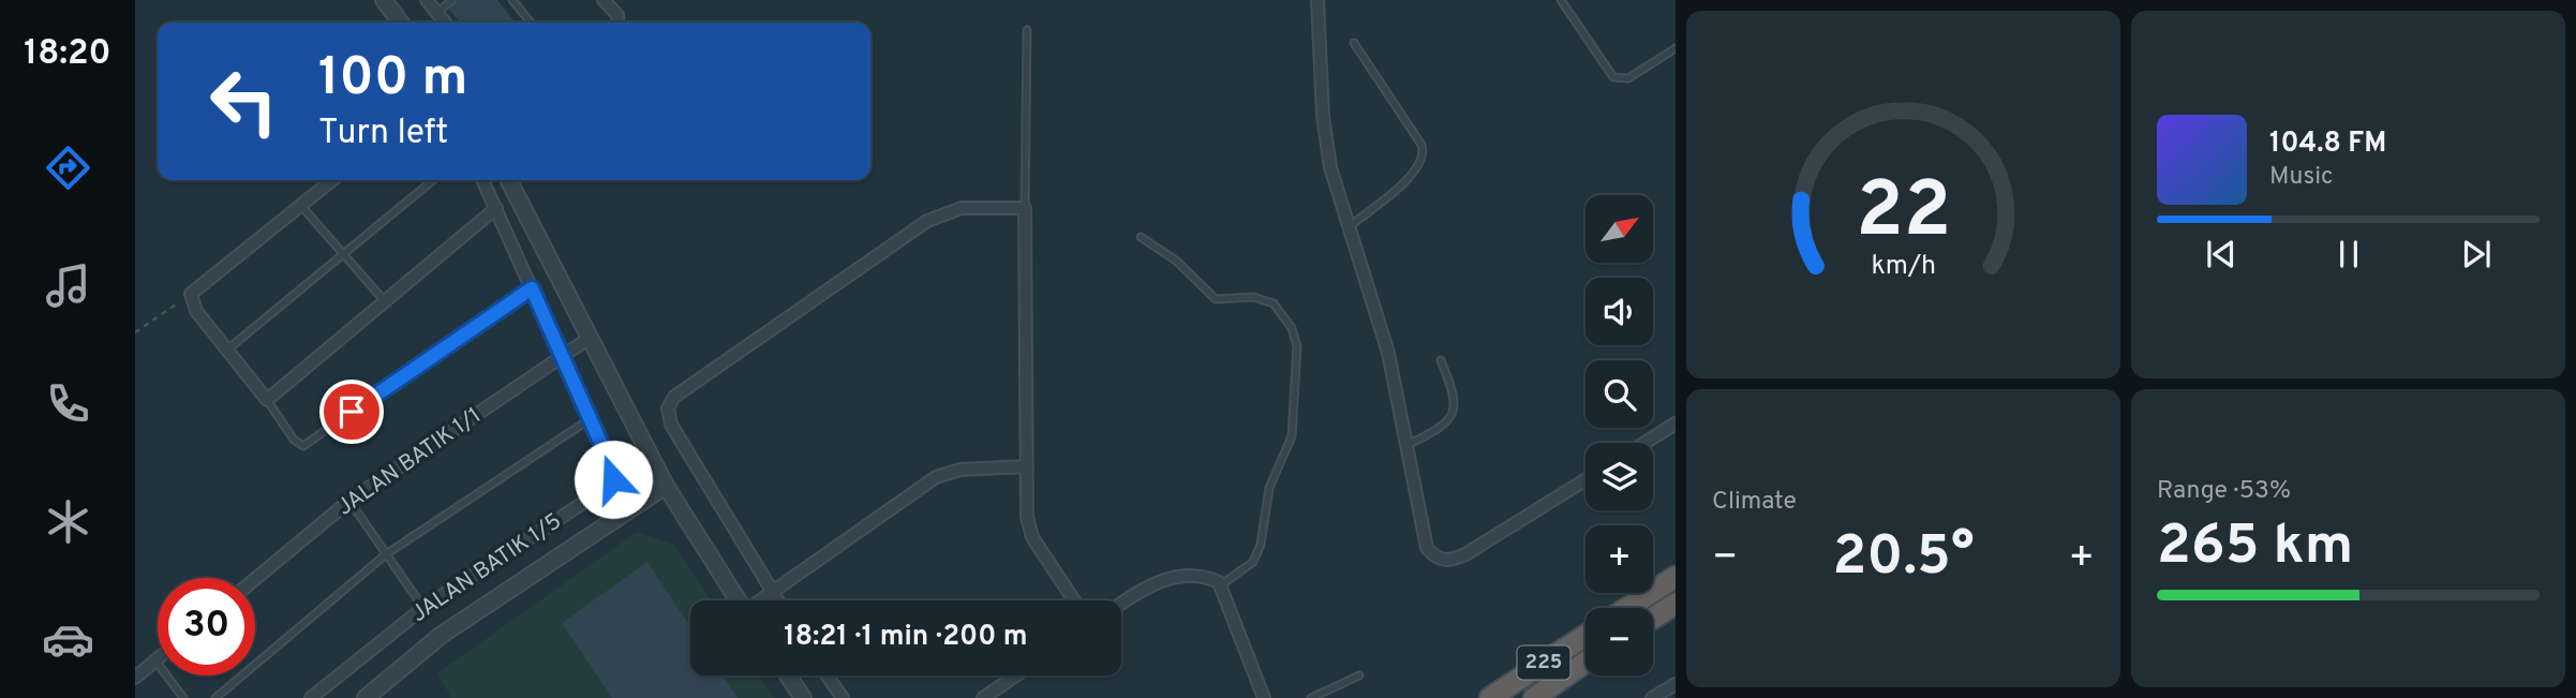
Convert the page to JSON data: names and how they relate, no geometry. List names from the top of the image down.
{
  "streets": {
    "highway": ["225"],
    "street": ["JALAN BATIK 1/1", "JALAN BATIK 1/5"]
  },
  "crossings": [
    ["JALAN BATIK 1/1", "JALAN BATIK 1/5"]
  ],
  "north": "top right",
  "page": {
    "tabs": "18:20",
    "turn": ["100 m", "Turn left"],
    "song": ["104.8 FM", "Music"],
    "map_buttons": ["+", "−"],
    "tile": [
      "Climate",
      ["Range · 53%", "265 km"]
    ],
    "heat": ["−", "20.5°", "+"],
    "limit": "30",
    "trip": "18:21 · 1 min · 200 m",
    "gauge": ["22", "km/h"]
  }
}
